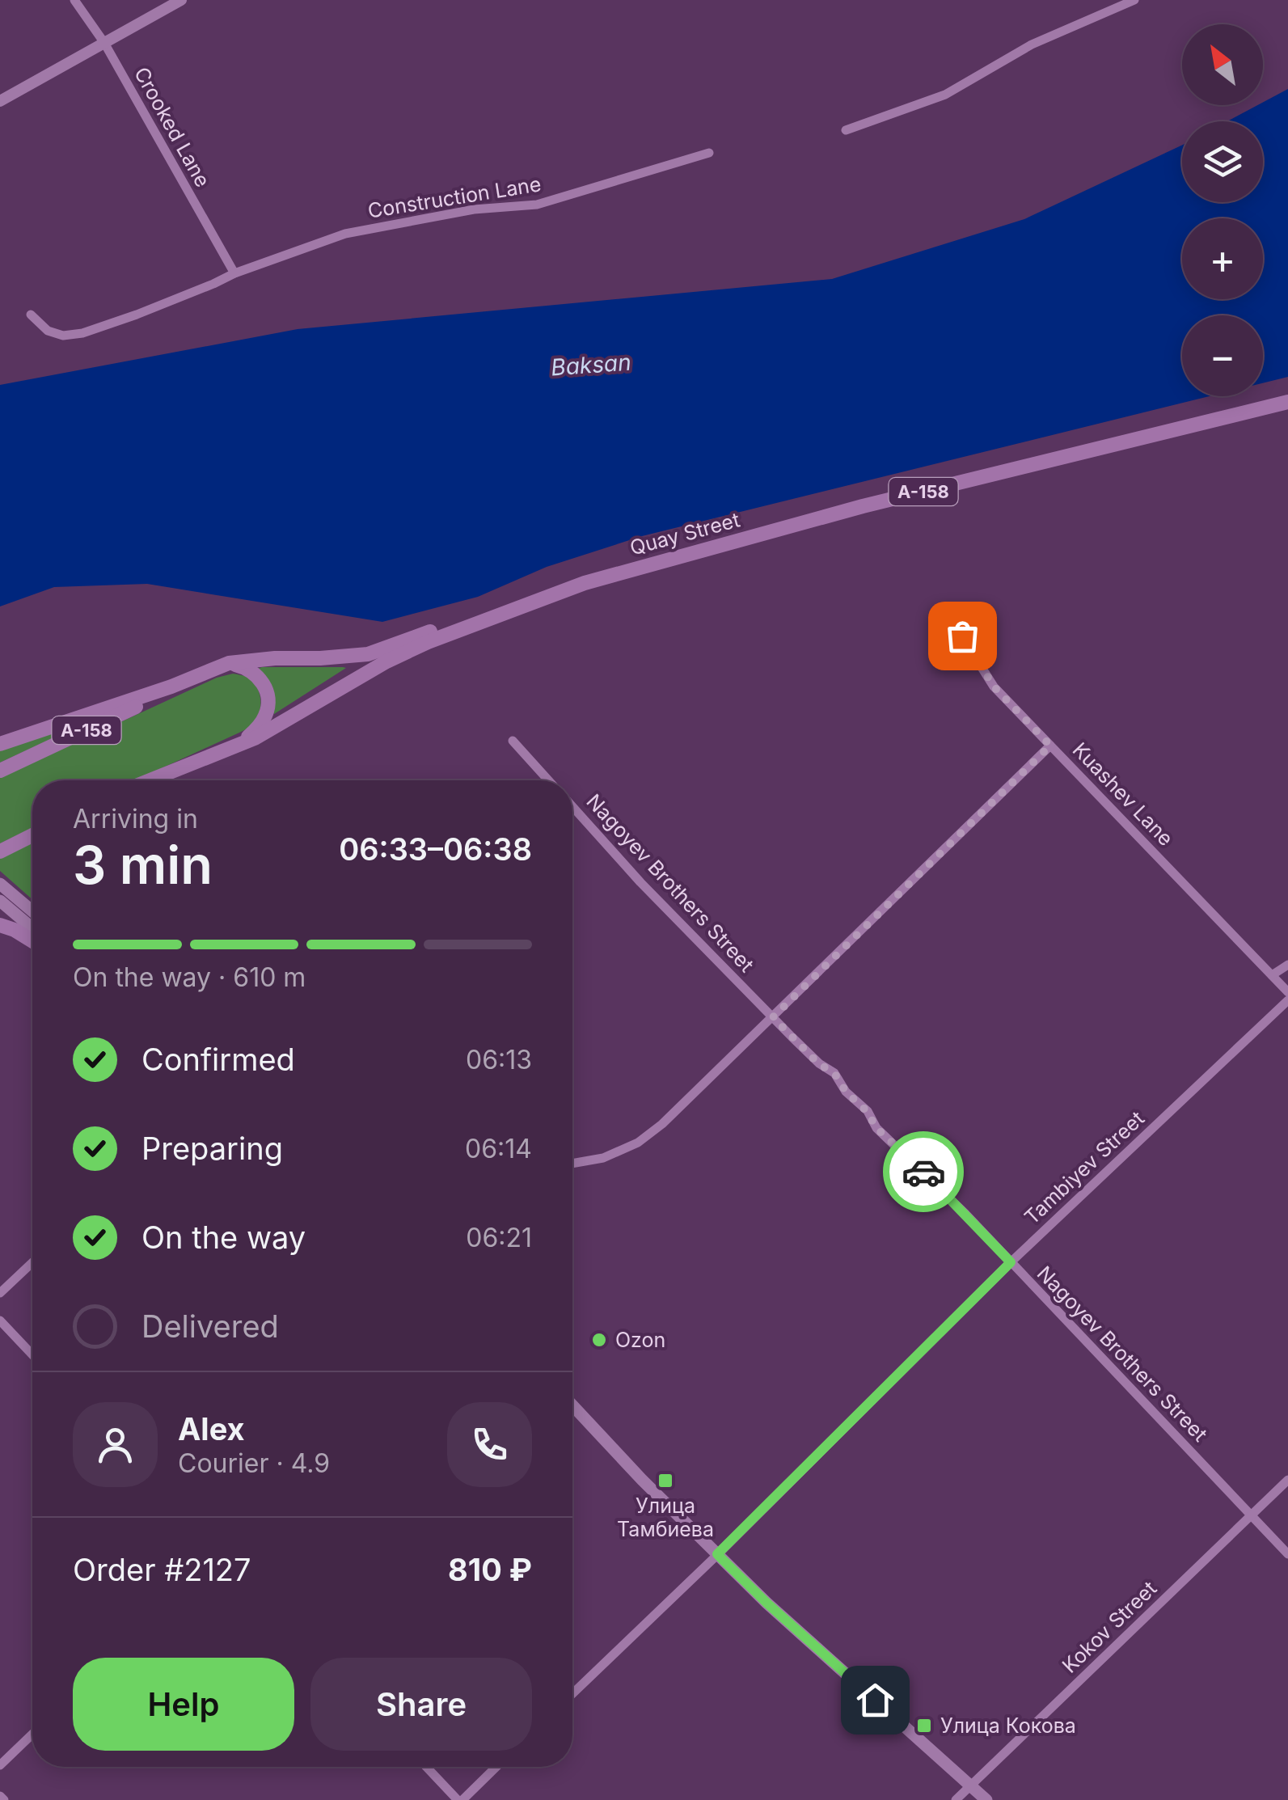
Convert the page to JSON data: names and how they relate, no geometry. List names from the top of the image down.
{
  "streets": {
    "main road": ["А-158", "Quay Street"],
    "street": [
      "Crooked Lane",
      "Construction Lane",
      "Kuashev Lane",
      "Nagoyev Brothers Street",
      "Tambiyev Street",
      "Kokov Street"
    ]
  },
  "crossings": [
    ["Crooked Lane", "Construction Lane"],
    ["А-158", "Quay Street"],
    ["Nagoyev Brothers Street", "Tambiyev Street"],
    ["Nagoyev Brothers Street", "Kokov Street"]
  ],
  "water": ["Baksan"],
  "places": {
    "other": ["Ozon"],
    "transit": ["Улица Тамбиева", "Улица Кокова"]
  },
  "north": "top left",
  "page": {
    "map_buttons": ["+", "−"],
    "heading": ["3 min", "Arriving in", "06:33–06:38"],
    "panel": [
      "Alex",
      "Courier · 4.9",
      "Order #2127",
      "810 ₽"
    ],
    "bar": "On the way · 610 m",
    "list": [
      ["Confirmed", "06:13"],
      ["Preparing", "06:14"],
      ["On the way", "06:21"],
      "Delivered"
    ],
    "buttons": ["Help", "Share"]
  }
}
